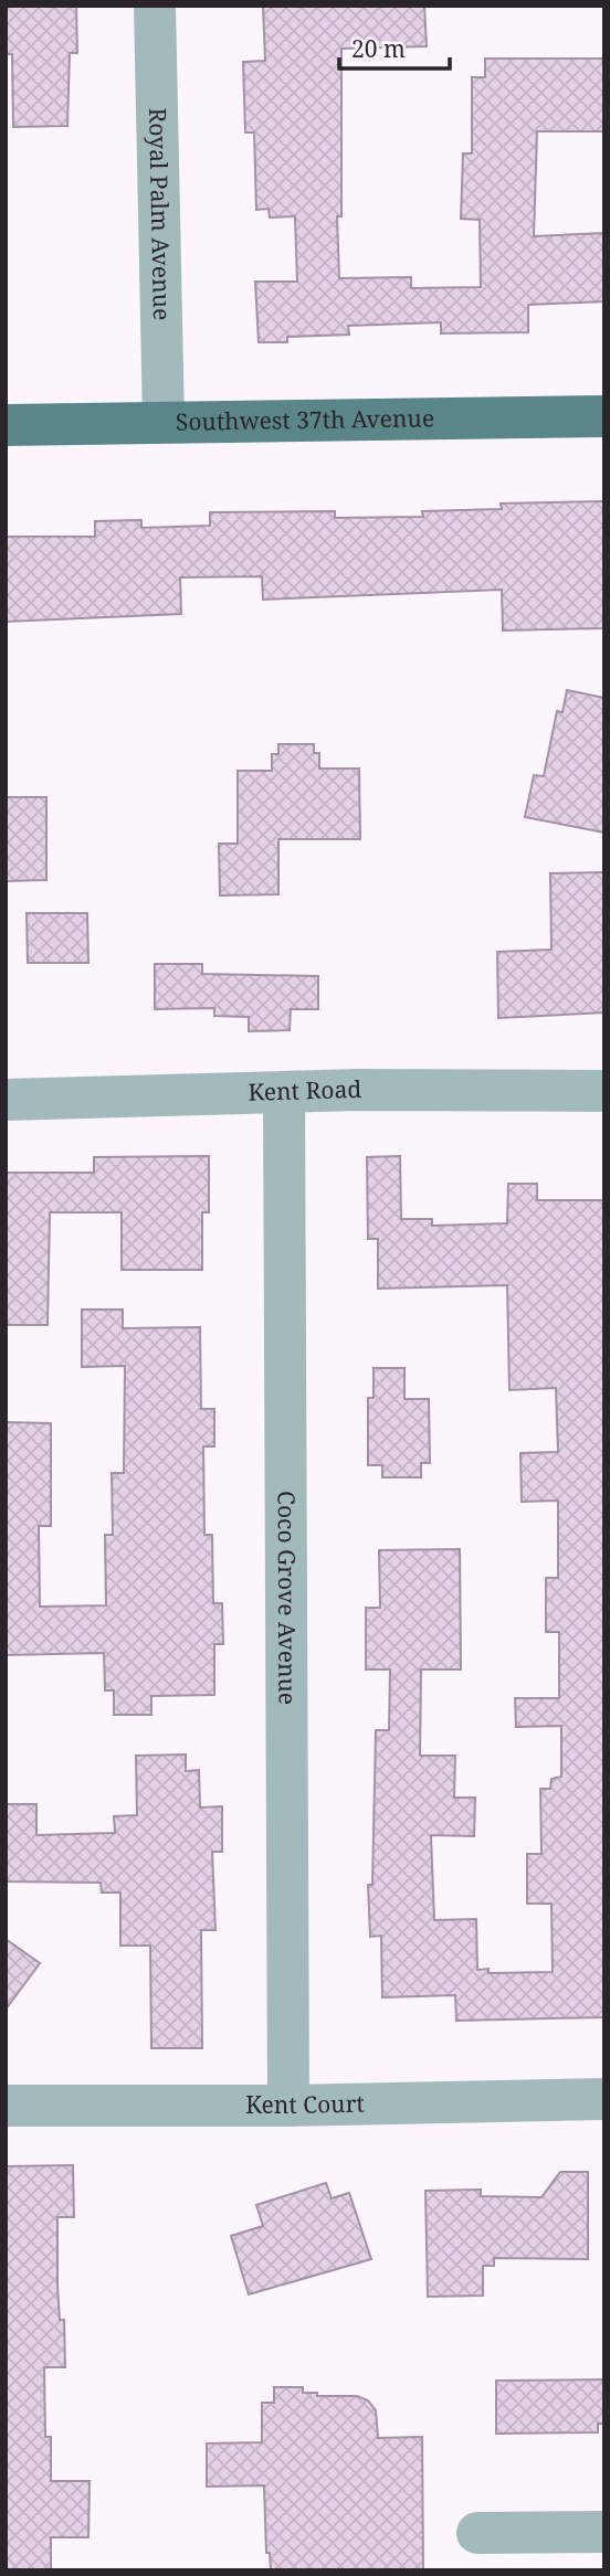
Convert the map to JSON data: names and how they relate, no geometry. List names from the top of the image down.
{
  "streets": {
    "main road": ["Southwest 37th Avenue"],
    "street": [
      "Royal Palm Avenue",
      "Kent Road",
      "Coco Grove Avenue",
      "Kent Court"
    ]
  },
  "crossings": [
    ["Royal Palm Avenue", "Southwest 37th Avenue"],
    ["Kent Road", "Coco Grove Avenue"],
    ["Coco Grove Avenue", "Kent Court"]
  ],
  "scale_bar": "20 m"
}
